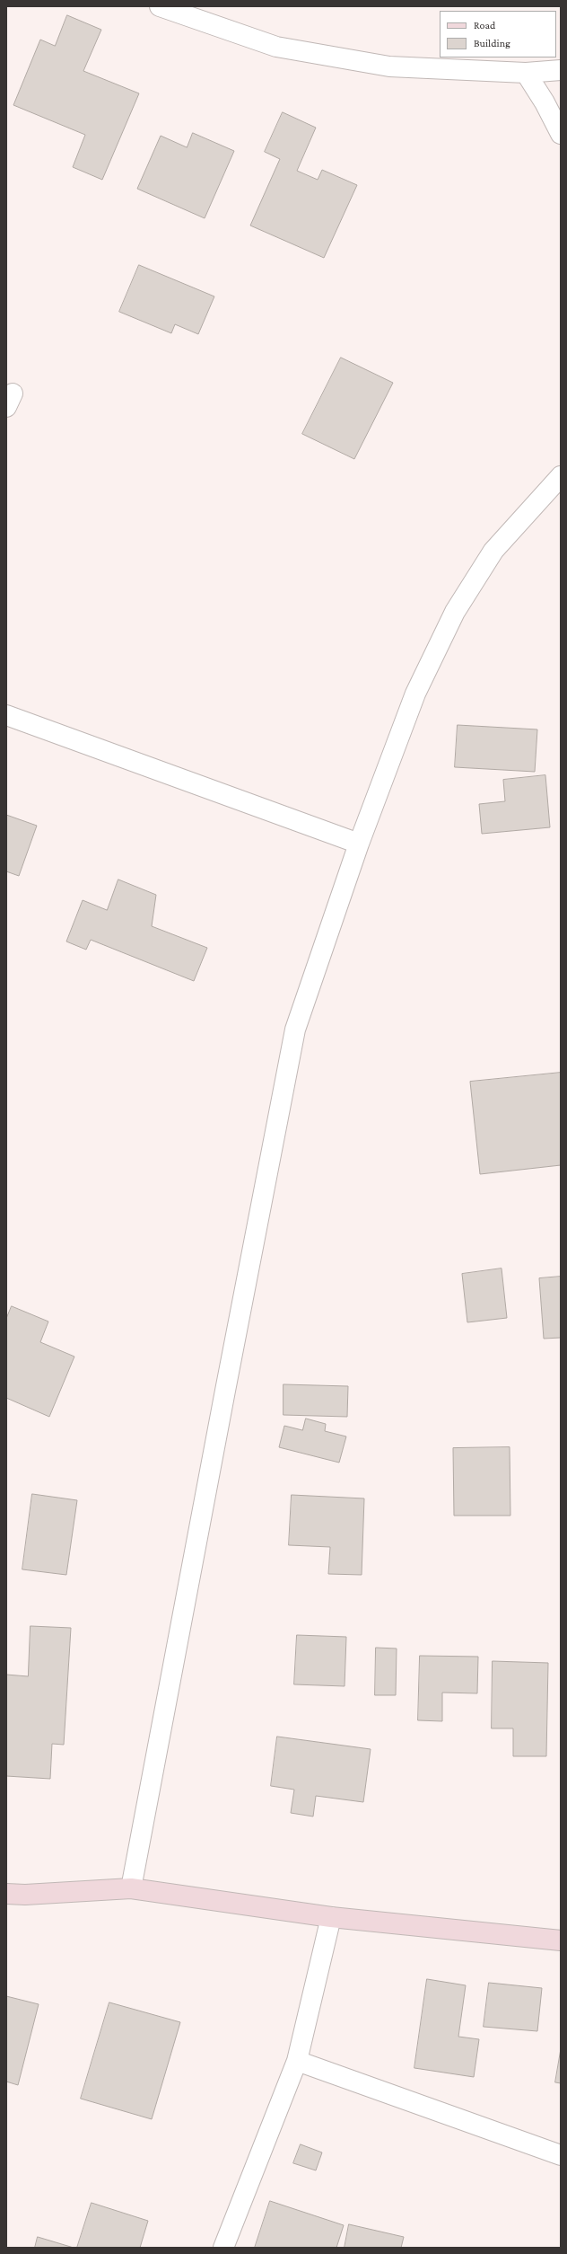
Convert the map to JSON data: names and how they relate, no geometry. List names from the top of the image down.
{
  "legend": ["Road", "Building"]
}
